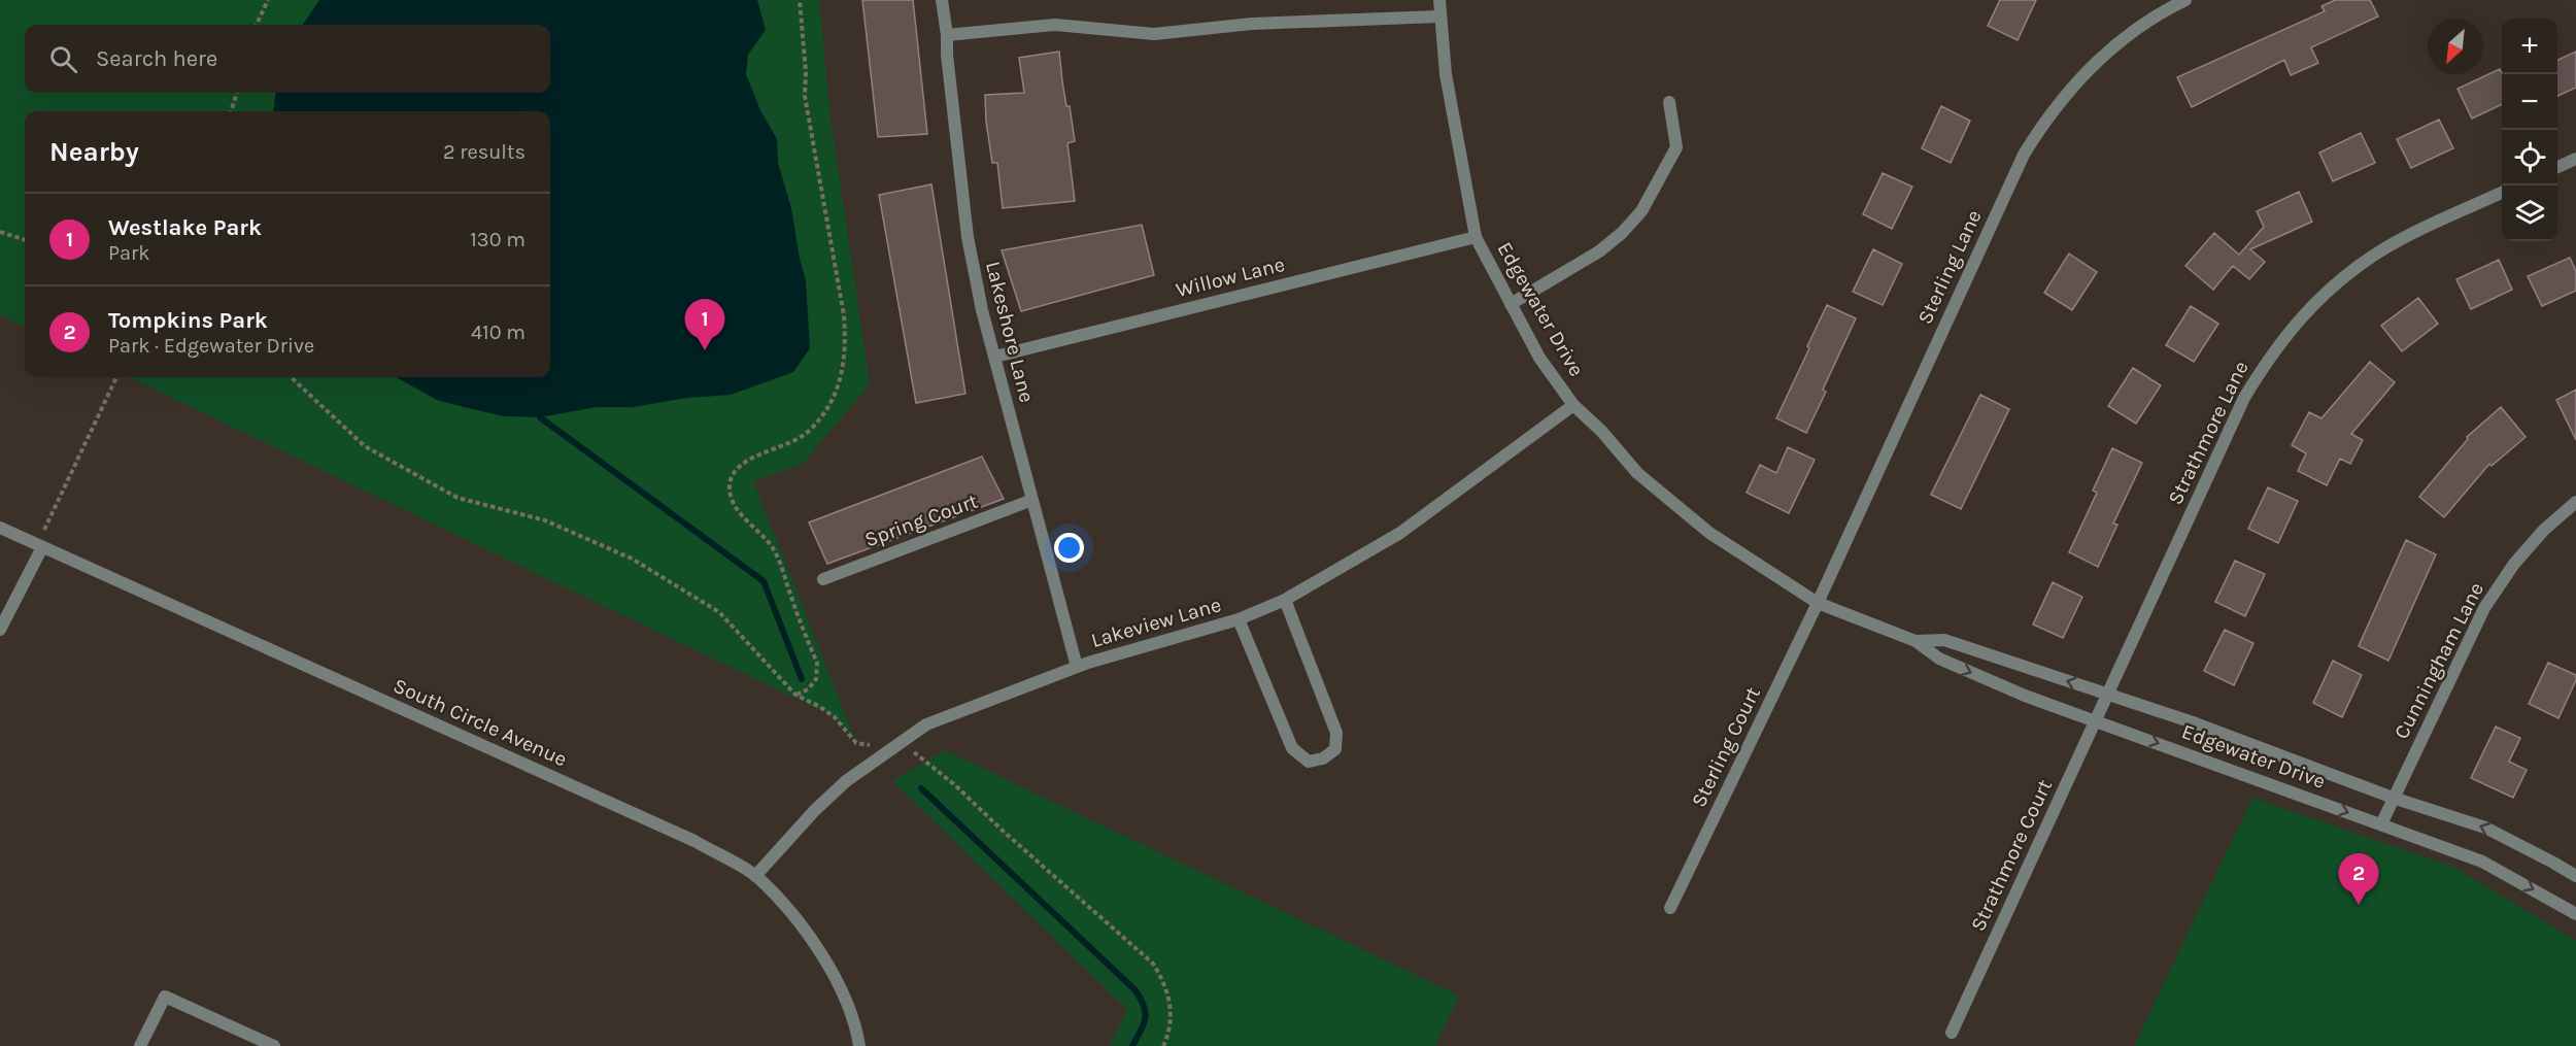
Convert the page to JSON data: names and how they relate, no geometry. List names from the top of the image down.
{
  "streets": {
    "street": [
      "Sterling Lane",
      "Willow Lane",
      "Edgewater Drive",
      "Lakeshore Lane",
      "Strathmore Lane",
      "Spring Court",
      "Lakeview Lane",
      "Cunningham Lane",
      "South Circle Avenue",
      "Sterling Court",
      "Strathmore Court"
    ]
  },
  "crossings": [
    ["Sterling Lane", "Edgewater Drive"],
    ["Sterling Lane", "Sterling Court"],
    ["Willow Lane", "Edgewater Drive"],
    ["Willow Lane", "Lakeshore Lane"],
    ["Edgewater Drive", "Strathmore Lane"],
    ["Edgewater Drive", "Lakeview Lane"],
    ["Edgewater Drive", "Cunningham Lane"],
    ["Edgewater Drive", "Sterling Court"],
    ["Edgewater Drive", "Strathmore Court"],
    ["Lakeshore Lane", "Spring Court"],
    ["Lakeshore Lane", "Lakeview Lane"],
    ["Strathmore Lane", "Strathmore Court"],
    ["Lakeview Lane", "South Circle Avenue"]
  ],
  "north": "bottom left",
  "page": {
    "map_buttons": ["+", "−"],
    "search": "Search here",
    "heading": ["Nearby", "2 results"],
    "list": [
      {
        "mark": "1",
        "name": "Westlake Park",
        "note": "Park",
        "value": "130 m"
      },
      {
        "mark": "2",
        "name": "Tompkins Park",
        "note": "Park · Edgewater Drive",
        "value": "410 m"
      }
    ],
    "pins": ["1", "2"]
  }
}
